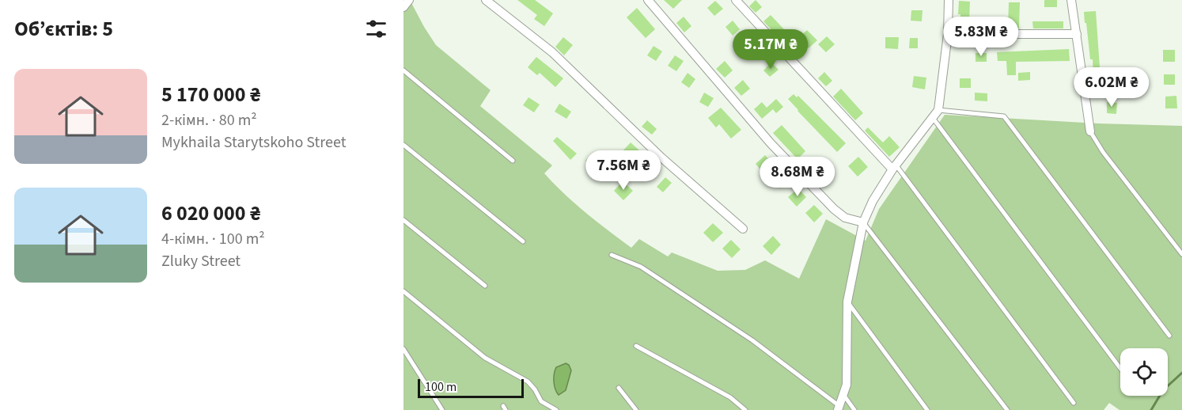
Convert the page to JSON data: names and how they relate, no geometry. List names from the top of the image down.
{
  "scale_bar": "100 m",
  "page": {
    "heading": "Об’єктів: 5",
    "price": [
      "5.83M ₴",
      "5.17M ₴",
      "6.02M ₴",
      "7.56M ₴",
      "8.68M ₴"
    ],
    "list": [
      {
        "name": "5 170 000 ₴",
        "note": "2-кімн. · 80 m² · Mykhaila Starytskoho Street"
      },
      {
        "name": "6 020 000 ₴",
        "note": "4-кімн. · 100 m² · Zluky Street"
      }
    ],
    "scale": "100 m"
  }
}
